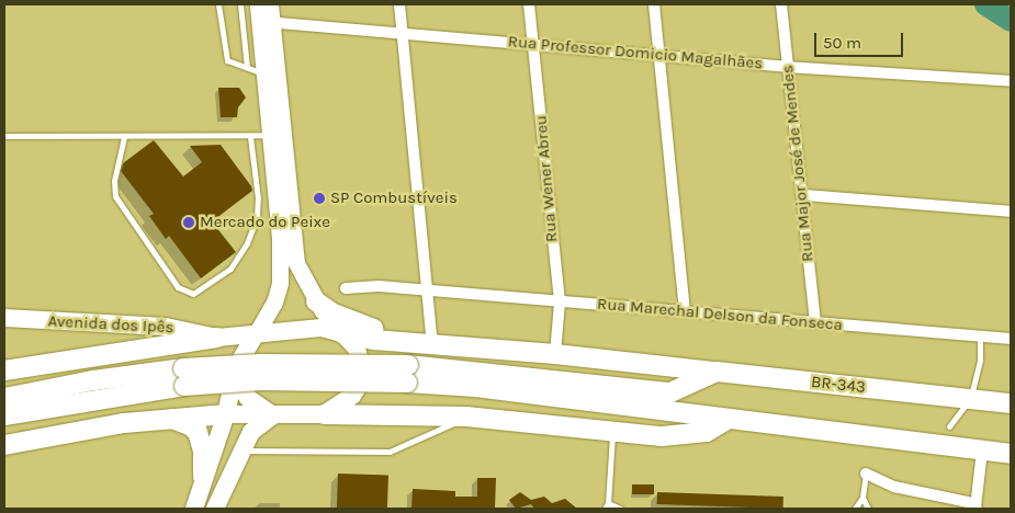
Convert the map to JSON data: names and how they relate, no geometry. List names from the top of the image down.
{
  "streets": {
    "highway": ["BR-343"],
    "main road": ["Avenida dos Ipês"],
    "street": [
      "Rua Professor Domicio Magalhães",
      "Rua Major José de Mendes",
      "Rua Wener Abreu",
      "Rua Marechal Delson da Fonseca"
    ]
  },
  "crossings": [
    ["Rua Professor Domicio Magalhães", "Rua Major José de Mendes"],
    ["Rua Professor Domicio Magalhães", "Rua Wener Abreu"],
    ["Rua Major José de Mendes", "Rua Marechal Delson da Fonseca"],
    ["Rua Wener Abreu", "Rua Marechal Delson da Fonseca"]
  ],
  "places": ["SP Combustíveis", "Mercado do Peixe"],
  "scale_bar": "50 m"
}
